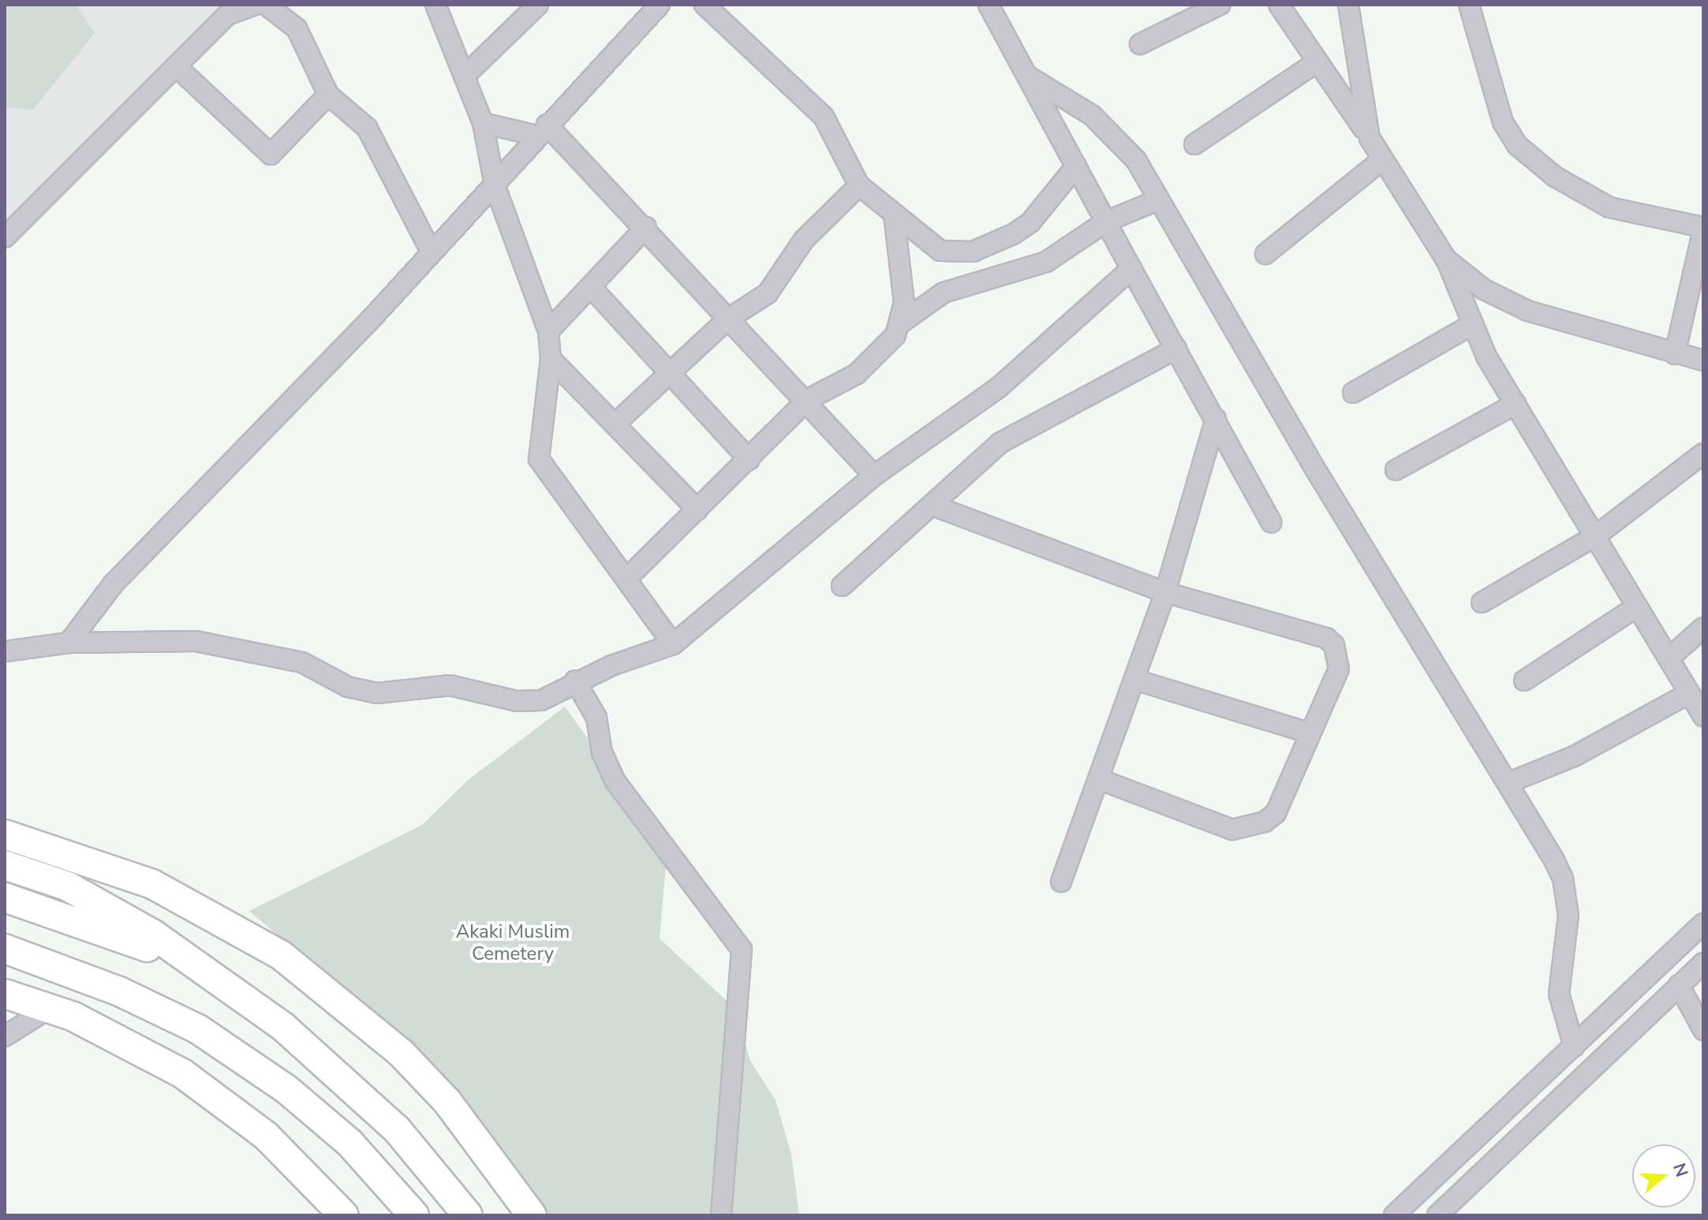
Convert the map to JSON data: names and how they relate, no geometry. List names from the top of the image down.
{
  "parks": ["Akaki Muslim Cemetery"],
  "north": "right"
}
